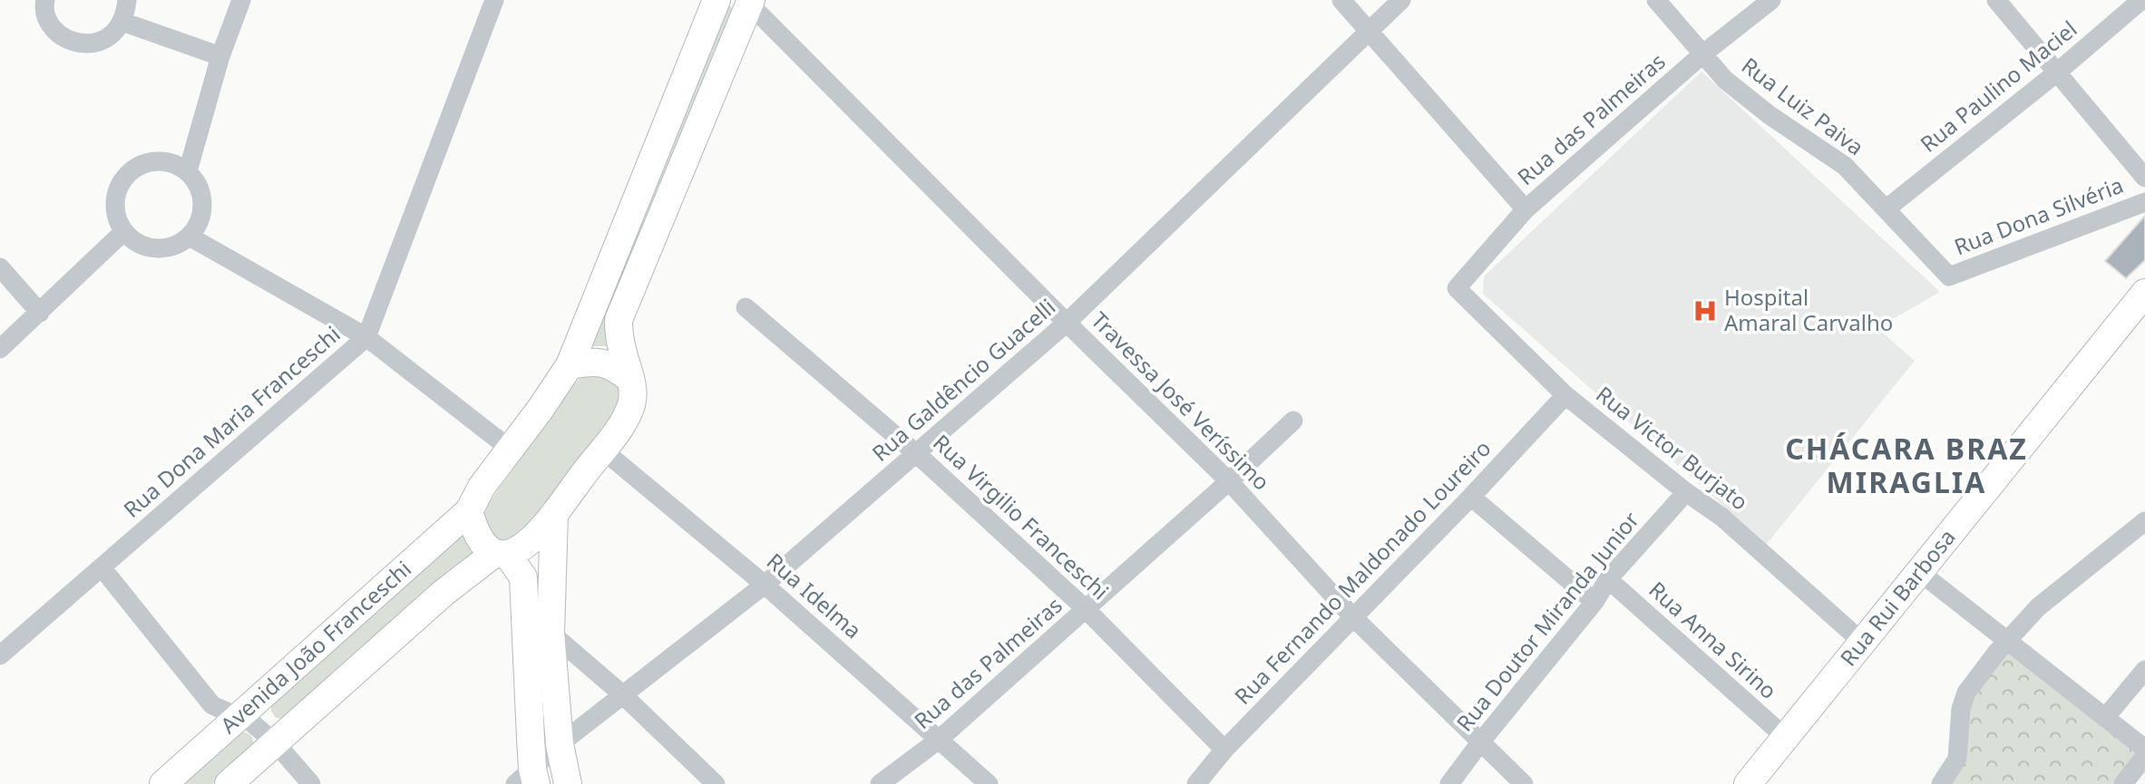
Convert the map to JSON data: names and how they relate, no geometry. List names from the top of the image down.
{
  "streets": {
    "main road": ["Rua Rui Barbosa", "Avenida João Franceschi"],
    "street": [
      "Rua Paulino Maciel",
      "Rua Luiz Paiva",
      "Rua das Palmeiras",
      "Rua Dona Silvéria",
      "Rua Galdêncio Guacelli",
      "Travessa José Veríssimo",
      "Rua Dona Maria Franceschi",
      "Rua Victor Burjato",
      "Rua Virgilio Franceschi",
      "Rua Fernando Maldonado Loureiro",
      "Rua Idelma",
      "Rua Doutor Miranda Junior",
      "Rua Anna Sirino"
    ]
  },
  "crossings": [
    ["Rua Paulino Maciel", "Rua Luiz Paiva"],
    ["Rua Luiz Paiva", "Rua das Palmeiras"],
    ["Rua Luiz Paiva", "Rua Dona Silvéria"],
    ["Rua das Palmeiras", "Travessa José Veríssimo"],
    ["Rua das Palmeiras", "Rua Victor Burjato"],
    ["Rua das Palmeiras", "Rua Virgilio Franceschi"],
    ["Rua das Palmeiras", "Rua Idelma"],
    ["Rua Galdêncio Guacelli", "Travessa José Veríssimo"],
    ["Rua Galdêncio Guacelli", "Rua Virgilio Franceschi"],
    ["Rua Galdêncio Guacelli", "Rua Idelma"],
    ["Travessa José Veríssimo", "Rua Fernando Maldonado Loureiro"],
    ["Travessa José Veríssimo", "Rua Doutor Miranda Junior"],
    ["Travessa José Veríssimo", "Avenida João Franceschi"],
    ["Rua Victor Burjato", "Rua Fernando Maldonado Loureiro"],
    ["Rua Victor Burjato", "Rua Rui Barbosa"],
    ["Rua Victor Burjato", "Rua Doutor Miranda Junior"],
    ["Rua Virgilio Franceschi", "Rua Fernando Maldonado Loureiro"],
    ["Rua Idelma", "Avenida João Franceschi"],
    ["Rua Rui Barbosa", "Rua Anna Sirino"],
    ["Rua Doutor Miranda Junior", "Rua Anna Sirino"]
  ],
  "districts": ["CHÁCARA BRAZ MIRAGLIA"],
  "places": {
    "hospital": ["Hospital Amaral Carvalho"]
  }
}
